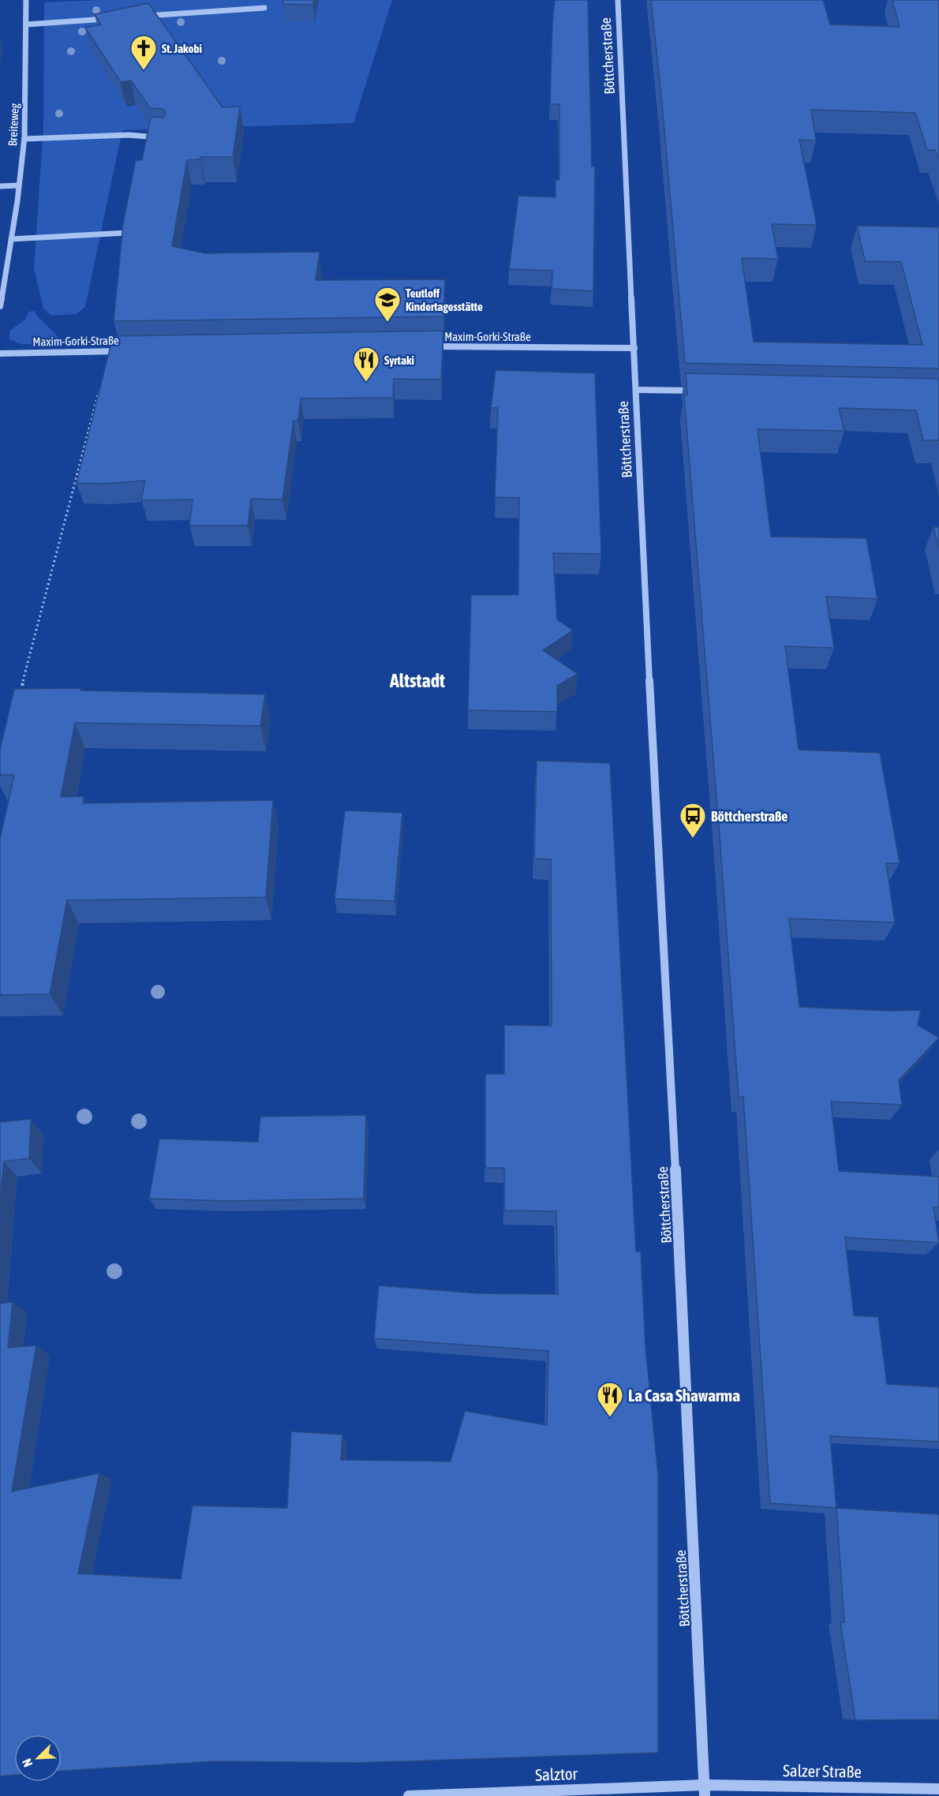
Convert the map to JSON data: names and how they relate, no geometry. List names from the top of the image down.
{
  "streets": {
    "street": [
      "Böttcherstraße",
      "Breiteweg",
      "Maxim-Gorki-Straße",
      "Salzer Straße",
      "Salztor"
    ]
  },
  "crossings": [
    ["Böttcherstraße", "Maxim-Gorki-Straße"],
    ["Böttcherstraße", "Salzer Straße"],
    ["Böttcherstraße", "Salztor"],
    ["Salzer Straße", "Salztor"]
  ],
  "districts": ["Altstadt"],
  "places": {
    "church": ["St. Jakobi"],
    "school or university": ["Teutloff Kindertagesstätte"],
    "restaurant": ["Syrtaki", "La Casa Shawarma"],
    "bus stop": ["Böttcherstraße"]
  },
  "north": "bottom left"
}
